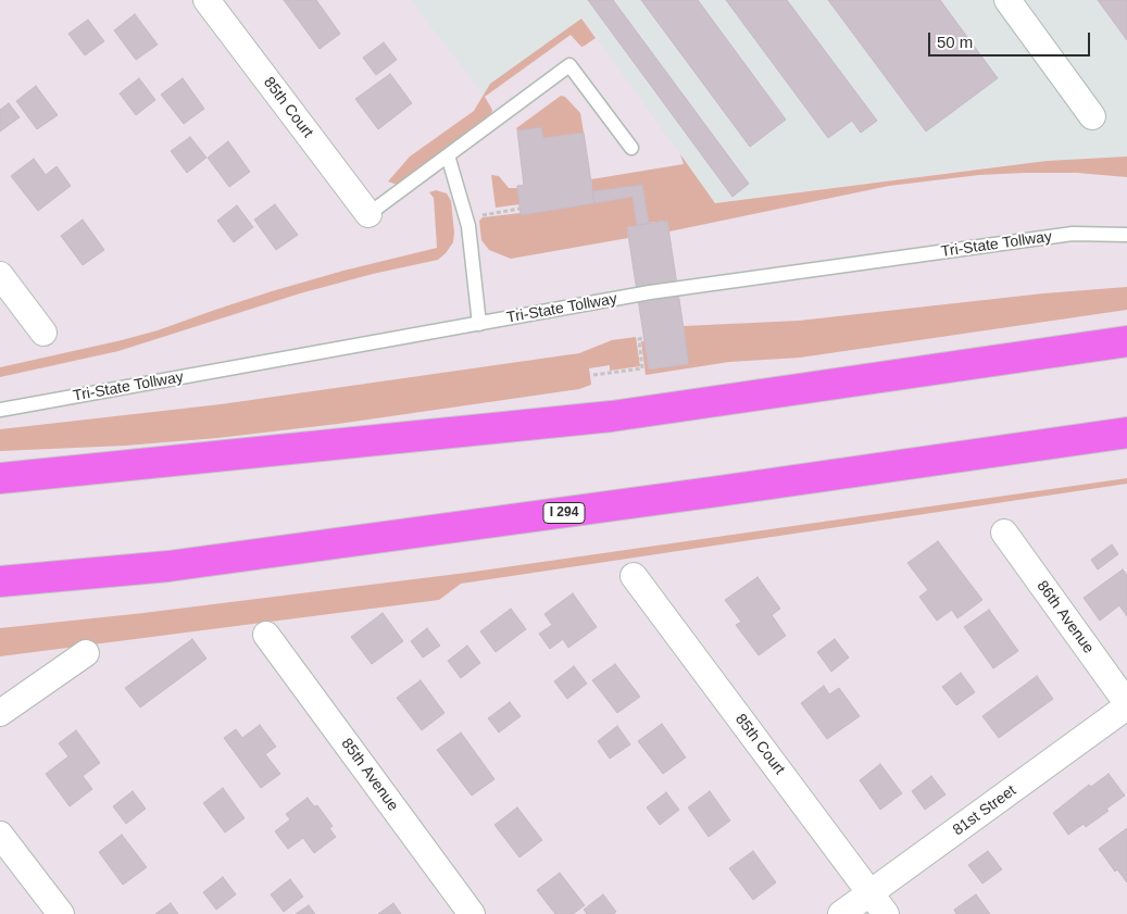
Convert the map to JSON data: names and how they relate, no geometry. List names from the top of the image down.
{
  "streets": {
    "highway": ["I 294"],
    "street": [
      "85th Court",
      "86th Avenue",
      "85th Avenue",
      "81st Street"
    ],
    "lane": ["Tri-State Tollway"]
  },
  "crossings": [
    ["85th Court", "81st Street"],
    ["86th Avenue", "81st Street"]
  ],
  "scale_bar": "50 m"
}
